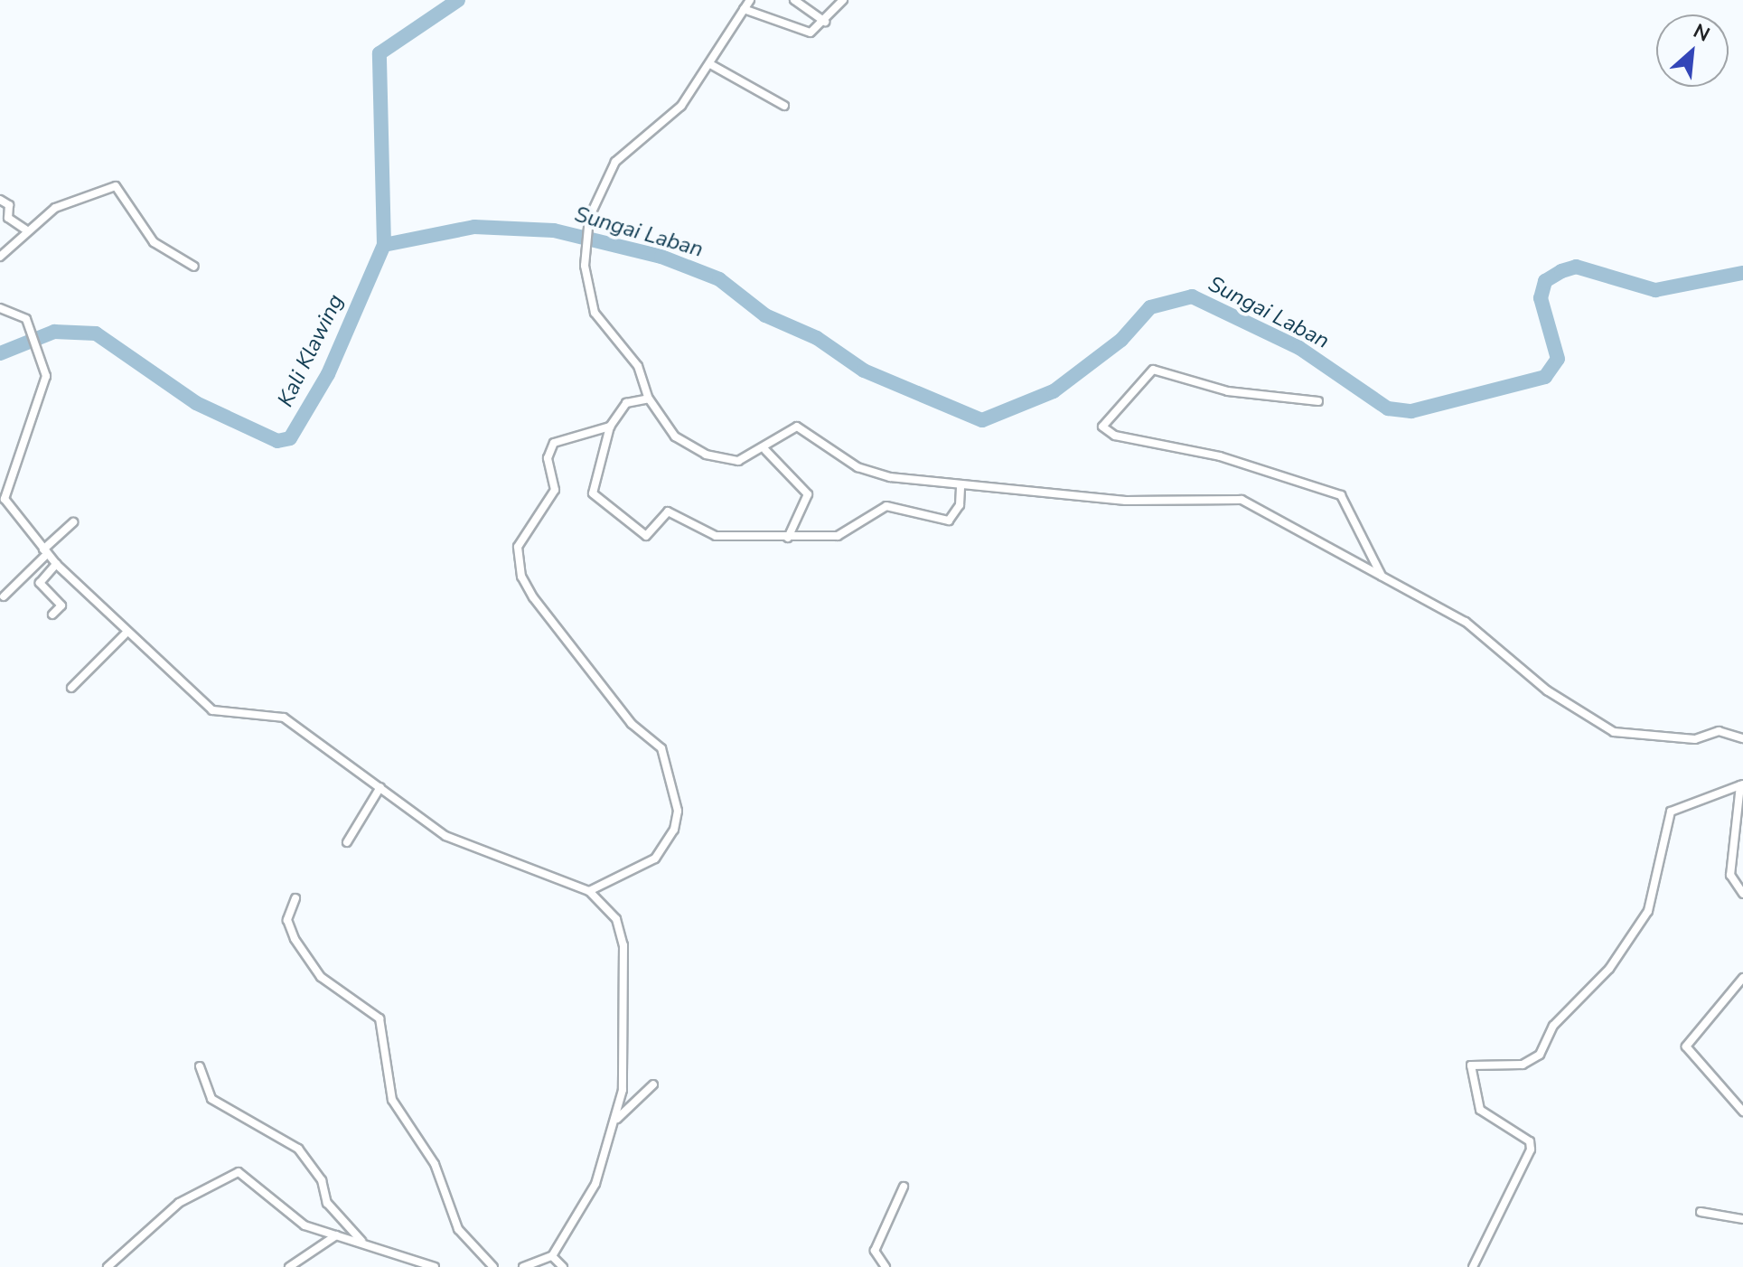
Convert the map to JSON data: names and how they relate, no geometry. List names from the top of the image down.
{
  "water": ["Sungai Laban", "Kali Klawing"],
  "north": "top right"
}
